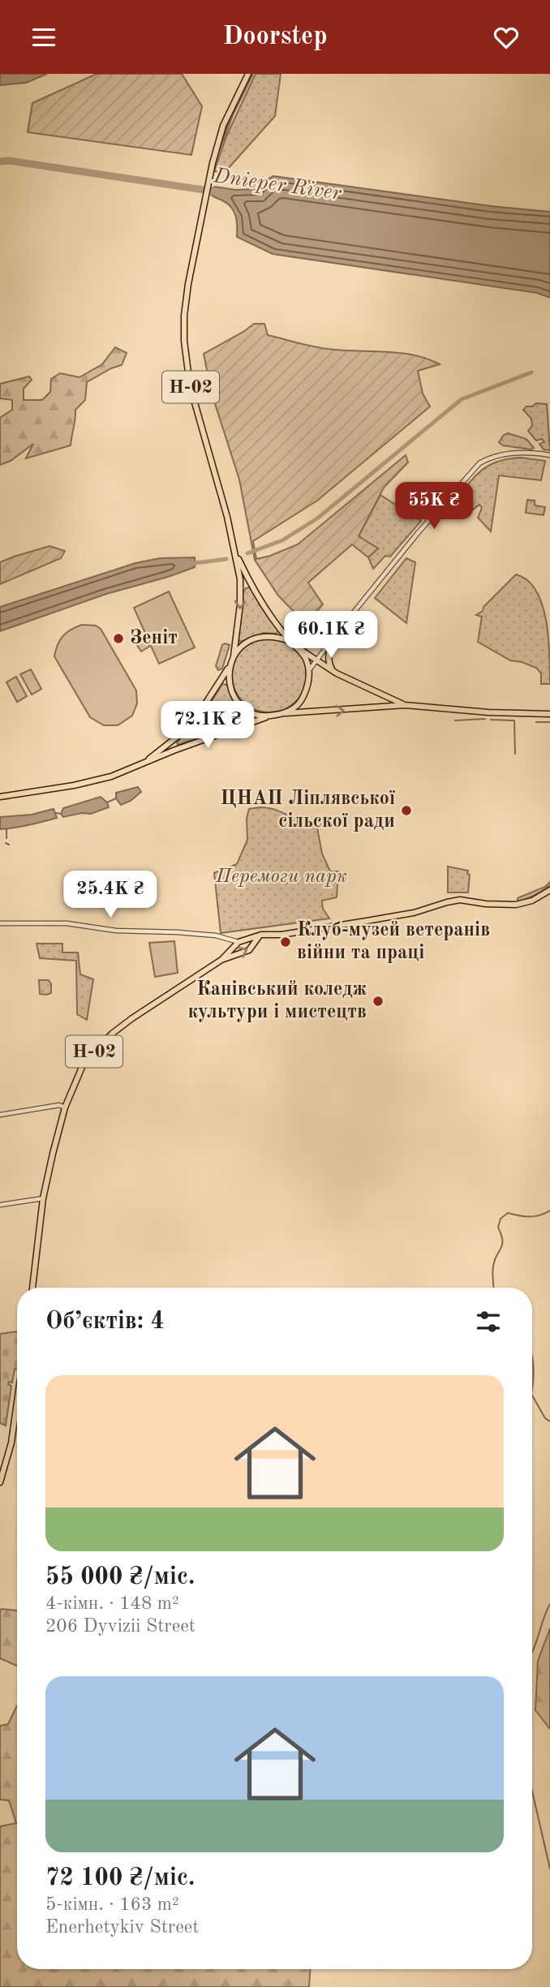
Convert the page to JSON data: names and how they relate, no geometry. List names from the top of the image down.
{
  "streets": {
    "main road": ["Н-02"]
  },
  "water": ["Dnieper River"],
  "parks": ["Перемоги парк"],
  "places": [
    "Зеніт",
    "ЦНАП Ліплявської сільскої ради",
    "Клуб-музей ветеранів війни та праці",
    "Канівський коледж культури і мистецтв"
  ],
  "page": {
    "header": "Doorstep",
    "price": [
      "55K ₴",
      "60.1K ₴",
      "72.1K ₴",
      "25.4K ₴"
    ],
    "heading": "Об’єктів: 4",
    "list": [
      {
        "name": "55 000 ₴/міс.",
        "note": "4-кімн. · 148 m² · 206 Dyvizii Street"
      },
      {
        "name": "72 100 ₴/міс.",
        "note": "5-кімн. · 163 m² · Enerhetykiv Street"
      }
    ]
  }
}
